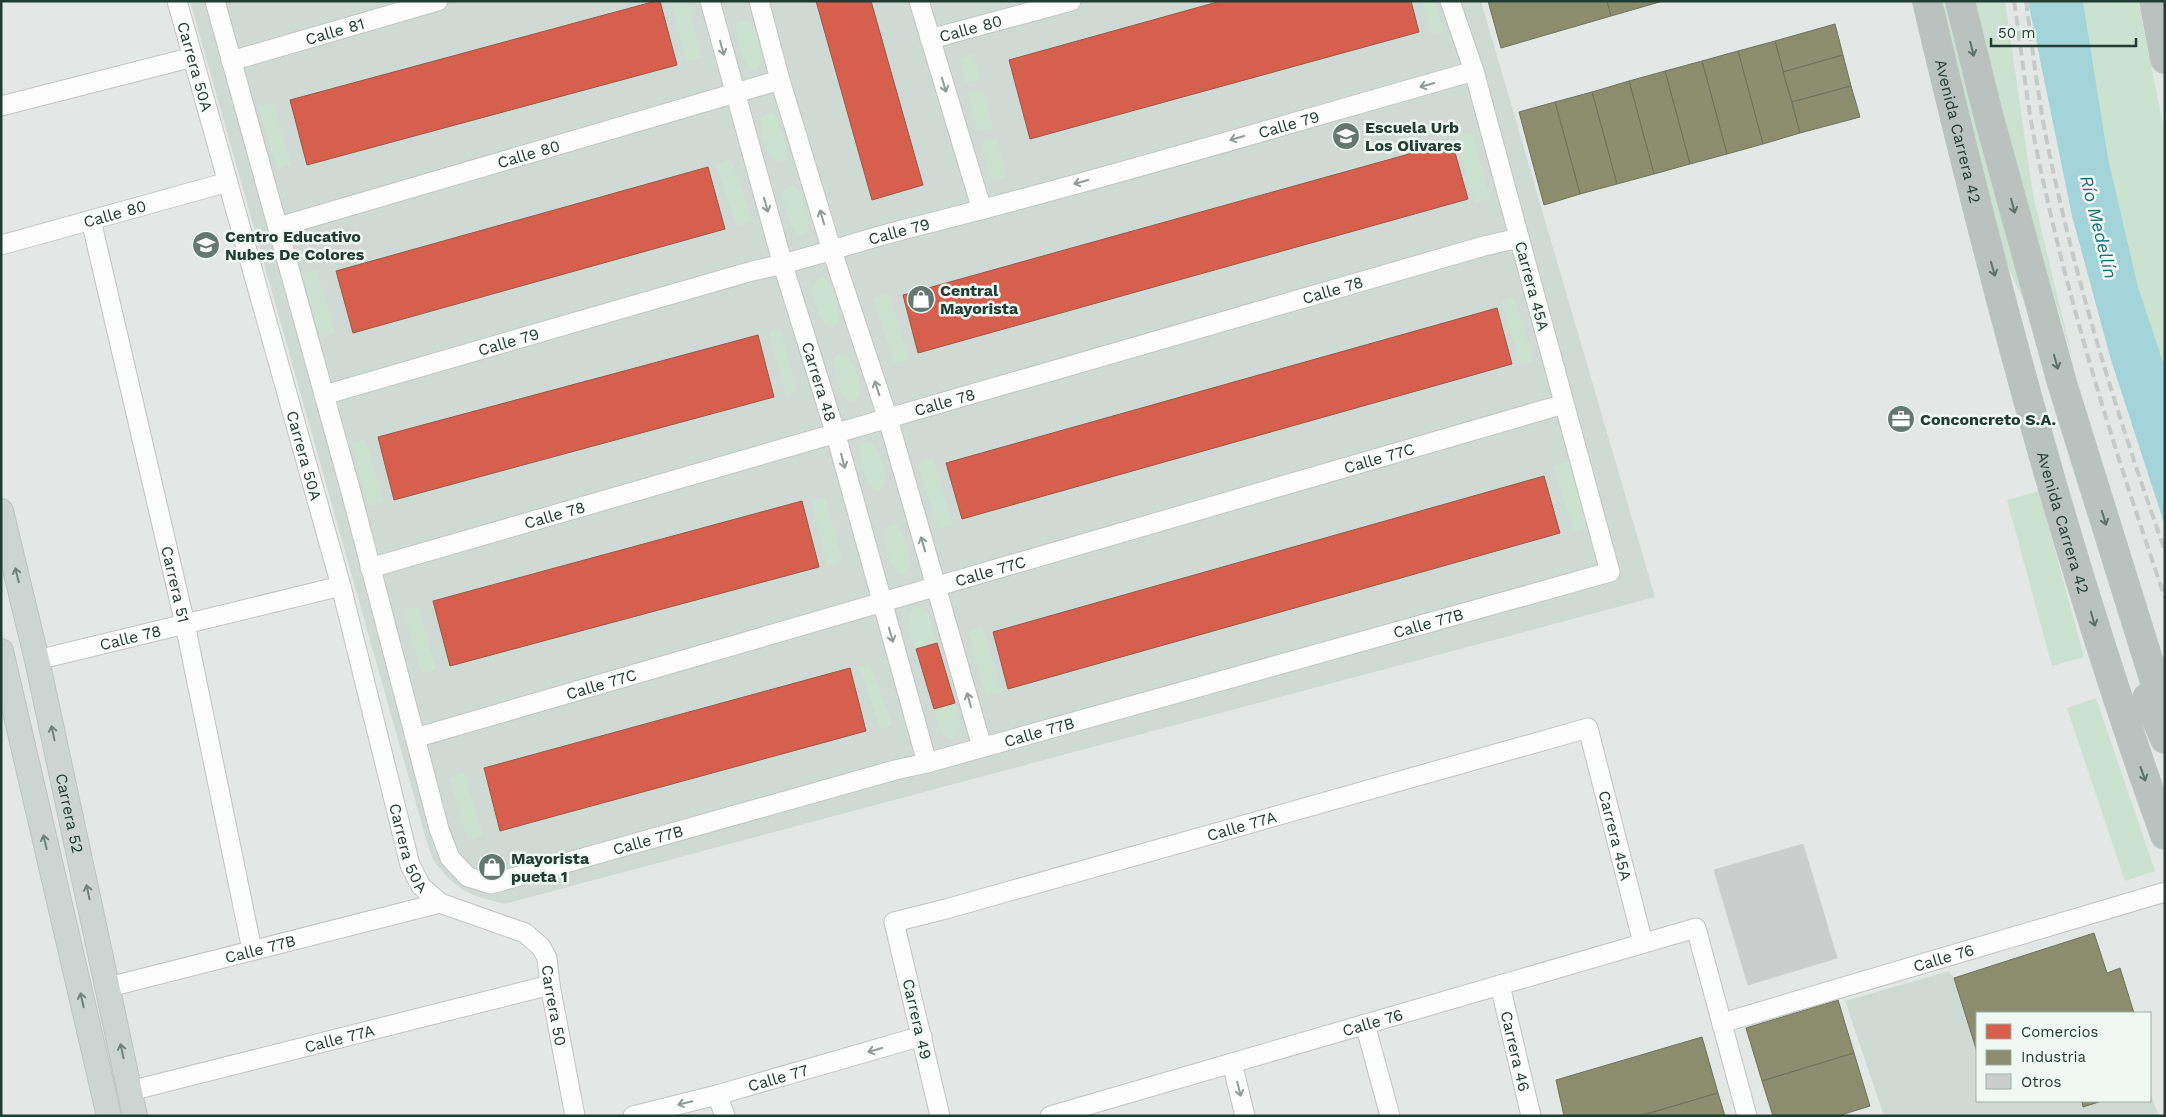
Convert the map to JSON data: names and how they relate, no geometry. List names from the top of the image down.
{
  "streets": {
    "highway": ["Avenida Carrera 42"],
    "main road": ["Carrera 52"],
    "street": [
      "Calle 80",
      "Calle 81",
      "Carrera 50A",
      "Calle 79",
      "Carrera 45A",
      "Calle 78",
      "Carrera 48",
      "Calle 77C",
      "Carrera 51",
      "Calle 77B",
      "Calle 77A",
      "Calle 76",
      "Carrera 50",
      "Carrera 49",
      "Carrera 46",
      "Calle 77"
    ]
  },
  "crossings": [
    ["Calle 80", "Carrera 50A"],
    ["Calle 80", "Carrera 48"],
    ["Calle 80", "Carrera 51"],
    ["Carrera 50A", "Calle 78"],
    ["Carrera 50A", "Calle 77B"],
    ["Carrera 50A", "Carrera 50"],
    ["Calle 79", "Carrera 45A"],
    ["Calle 79", "Carrera 48"],
    ["Carrera 45A", "Calle 78"],
    ["Carrera 45A", "Calle 77C"],
    ["Carrera 45A", "Calle 77B"],
    ["Carrera 45A", "Calle 77A"],
    ["Carrera 45A", "Calle 76"],
    ["Calle 78", "Carrera 48"],
    ["Calle 78", "Carrera 51"],
    ["Calle 78", "Carrera 52"],
    ["Carrera 48", "Calle 77C"],
    ["Carrera 48", "Calle 77B"],
    ["Calle 77C", "Calle 77B"],
    ["Carrera 51", "Calle 77B"],
    ["Calle 77B", "Carrera 52"],
    ["Calle 77B", "Carrera 50"],
    ["Carrera 52", "Calle 77A"],
    ["Calle 77A", "Carrera 50"],
    ["Calle 77A", "Carrera 49"],
    ["Calle 76", "Carrera 46"],
    ["Carrera 49", "Calle 77"]
  ],
  "one_way": ["Calle 79", "Carrera 52", "Calle 77"],
  "water": ["Río Medellín"],
  "places": {
    "school or university": ["Escuela Urb Los Olivares", "Centro Educativo Nubes De Colores"],
    "shop": ["Central Mayorista", "Mayorista pueta 1"],
    "office": ["Conconcreto S.A."]
  },
  "legend": ["Comercios", "Industria", "Otros"],
  "scale_bar": "50 m"
}
